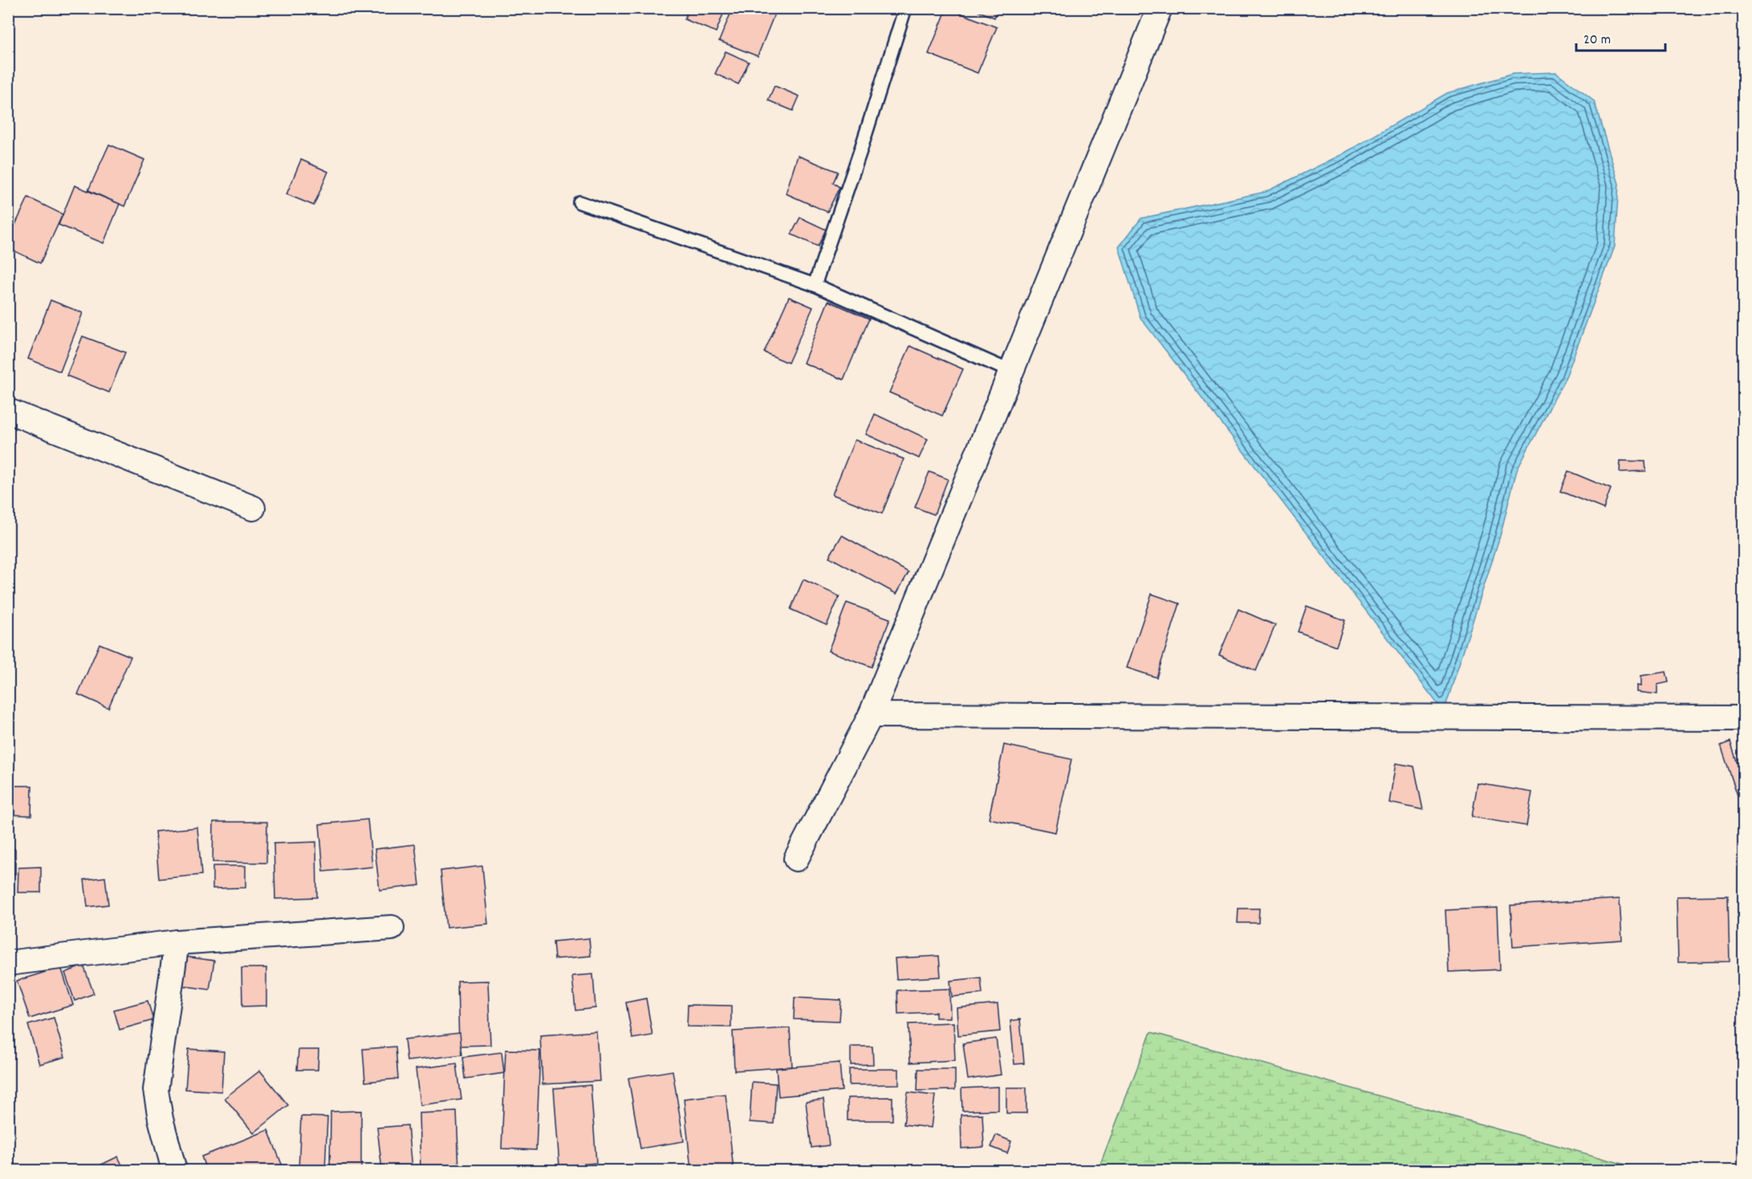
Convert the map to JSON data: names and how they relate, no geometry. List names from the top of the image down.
{
  "scale_bar": "20 m"
}
